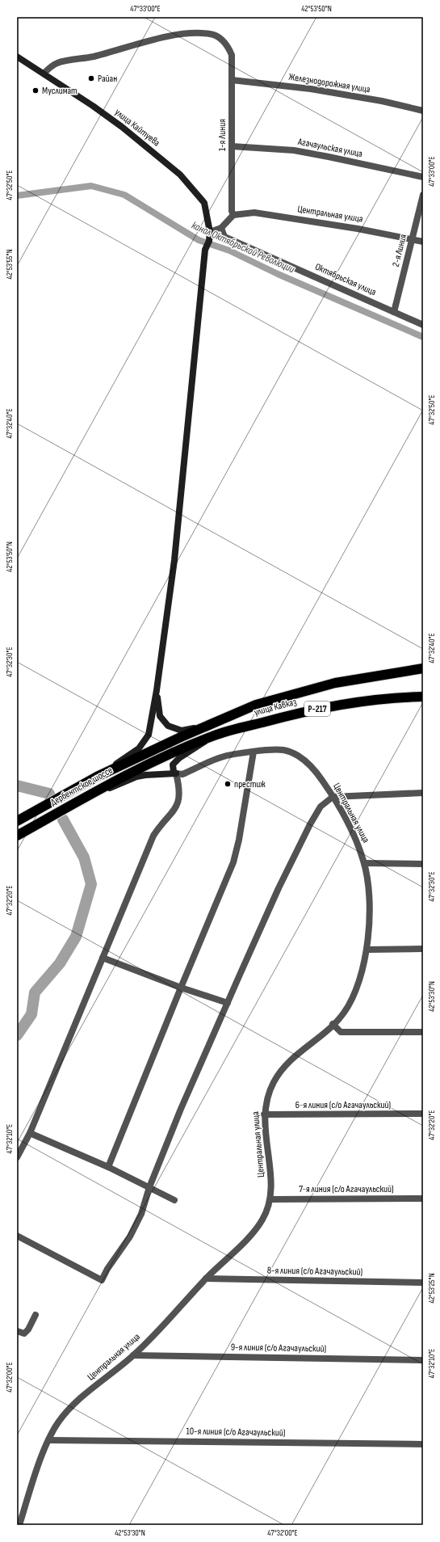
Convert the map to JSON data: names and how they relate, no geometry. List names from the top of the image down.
{
  "streets": {
    "highway": ["улица Кавказ", "Р-217", "Дербентское шоссе"],
    "main road": ["улица Кайтуева"],
    "street": [
      "Железнодорожная улица",
      "1-я Линия",
      "Агачаульская улица",
      "Центральная улица",
      "2-я Линия",
      "Октябрьская улица",
      "6-я линия (с/о Агачаульский)",
      "7-я линия (с/о Агачаульский)",
      "8-я линия (с/о Агачаульский)",
      "9-я линия (с/о Агачаульский)",
      "10-я линия (с/о Агачаульский)"
    ]
  },
  "crossings": [
    ["Железнодорожная улица", "1-я Линия"],
    ["улица Кайтуева", "1-я Линия"],
    ["1-я Линия", "Агачаульская улица"],
    ["1-я Линия", "Центральная улица"],
    ["Центральная улица", "2-я Линия"],
    ["Центральная улица", "6-я линия (с/о Агачаульский)"],
    ["Центральная улица", "7-я линия (с/о Агачаульский)"],
    ["Центральная улица", "8-я линия (с/о Агачаульский)"],
    ["Центральная улица", "9-я линия (с/о Агачаульский)"],
    ["Центральная улица", "10-я линия (с/о Агачаульский)"],
    ["2-я Линия", "Октябрьская улица"],
    ["улица Кавказ", "Дербентское шоссе"]
  ],
  "water": ["канал Октябрьской Революции"],
  "places": ["Райан", "Муслимат", "престиж"],
  "coordinates": [
    "47°33'00\"E",
    "42°53'50\"N",
    "47°32'50\"E",
    "42°53'55\"N",
    "47°32'40\"E",
    "47°32'30\"E",
    "47°32'20\"E",
    "42°53'30\"N",
    "47°32'10\"E",
    "42°53'25\"N",
    "47°32'00\"E"
  ]
}
